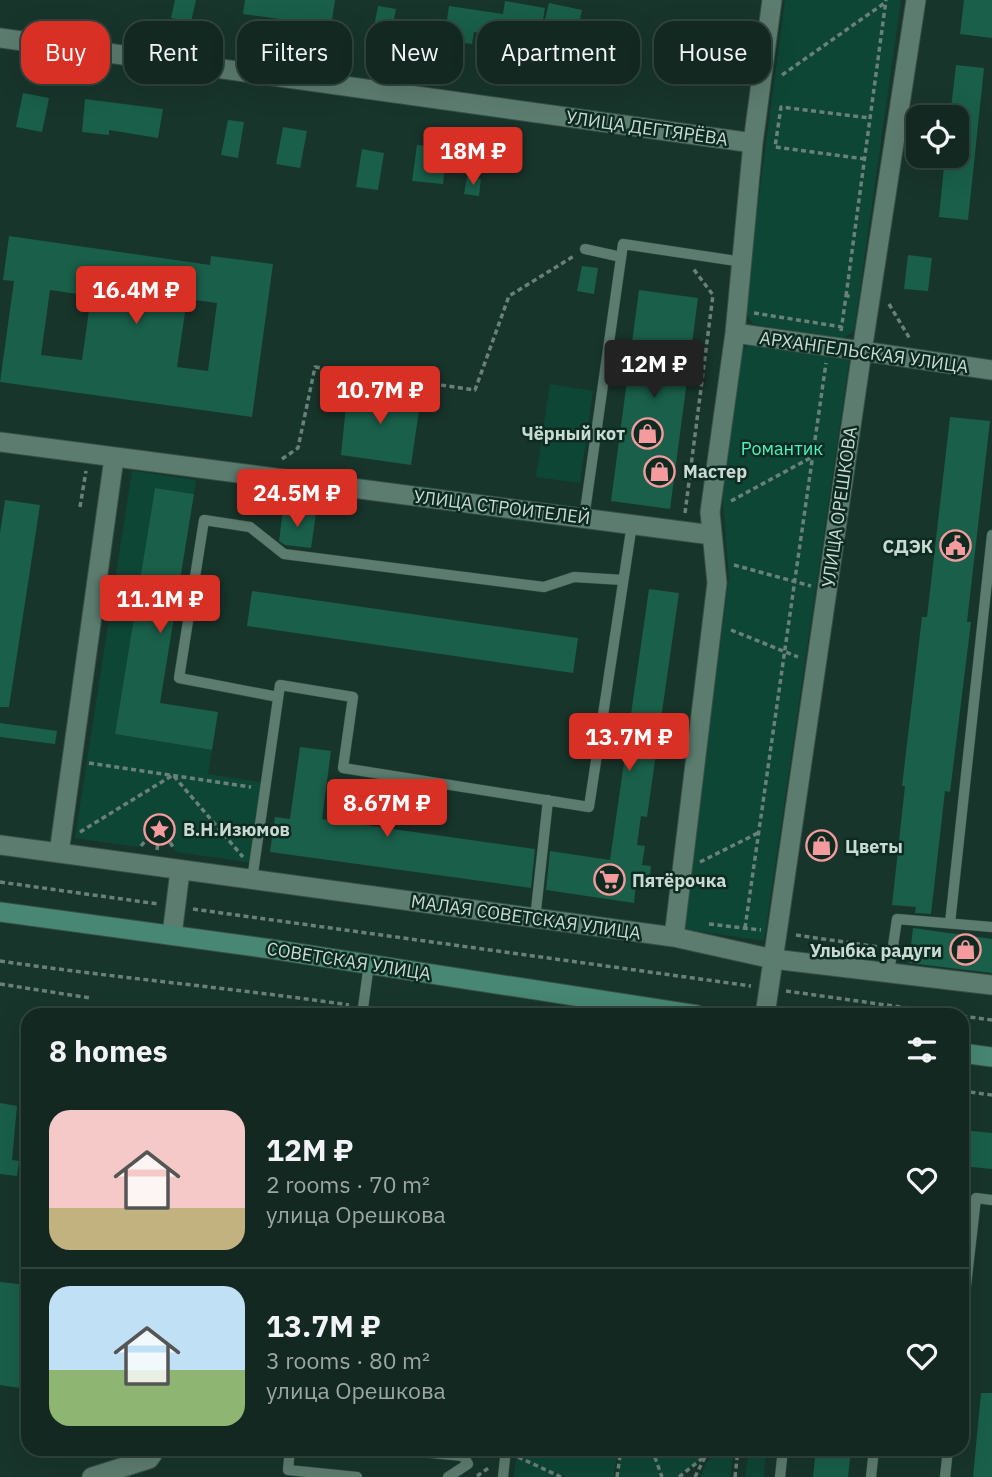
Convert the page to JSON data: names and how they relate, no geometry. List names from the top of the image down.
{
  "streets": {
    "main road": ["СОВЕТСКАЯ УЛИЦА"],
    "street": [
      "УЛИЦА ДЕГТЯРЁВА",
      "АРХАНГЕЛЬСКАЯ УЛИЦА",
      "УЛИЦА СТРОИТЕЛЕЙ",
      "УЛИЦА ОРЕШКОВА",
      "МАЛАЯ СОВЕТСКАЯ УЛИЦА"
    ]
  },
  "crossings": [
    ["АРХАНГЕЛЬСКАЯ УЛИЦА", "УЛИЦА ОРЕШКОВА"],
    ["УЛИЦА ОРЕШКОВА", "МАЛАЯ СОВЕТСКАЯ УЛИЦА"]
  ],
  "parks": ["Романтик"],
  "places": {
    "shop": [
      "Чёрный кот",
      "Мастер",
      "Цветы",
      "Улыбка радуги"
    ],
    "public building": ["СДЭК"],
    "place": ["В.Н.Изюмов"],
    "supermarket": ["Пятёрочка"]
  },
  "page": {
    "chip": [
      "Buy",
      "Rent",
      "Filters",
      "New",
      "Apartment",
      "House"
    ],
    "price": [
      "18M ₽",
      "16.4M ₽",
      "12M ₽",
      "10.7M ₽",
      "24.5M ₽",
      "11.1M ₽",
      "13.7M ₽",
      "8.67M ₽"
    ],
    "heading": "8 homes",
    "list": [
      {
        "name": "12M ₽",
        "note": "2 rooms · 70 m² · улица Орешкова"
      },
      {
        "name": "13.7M ₽",
        "note": "3 rooms · 80 m² · улица Орешкова"
      }
    ]
  }
}
